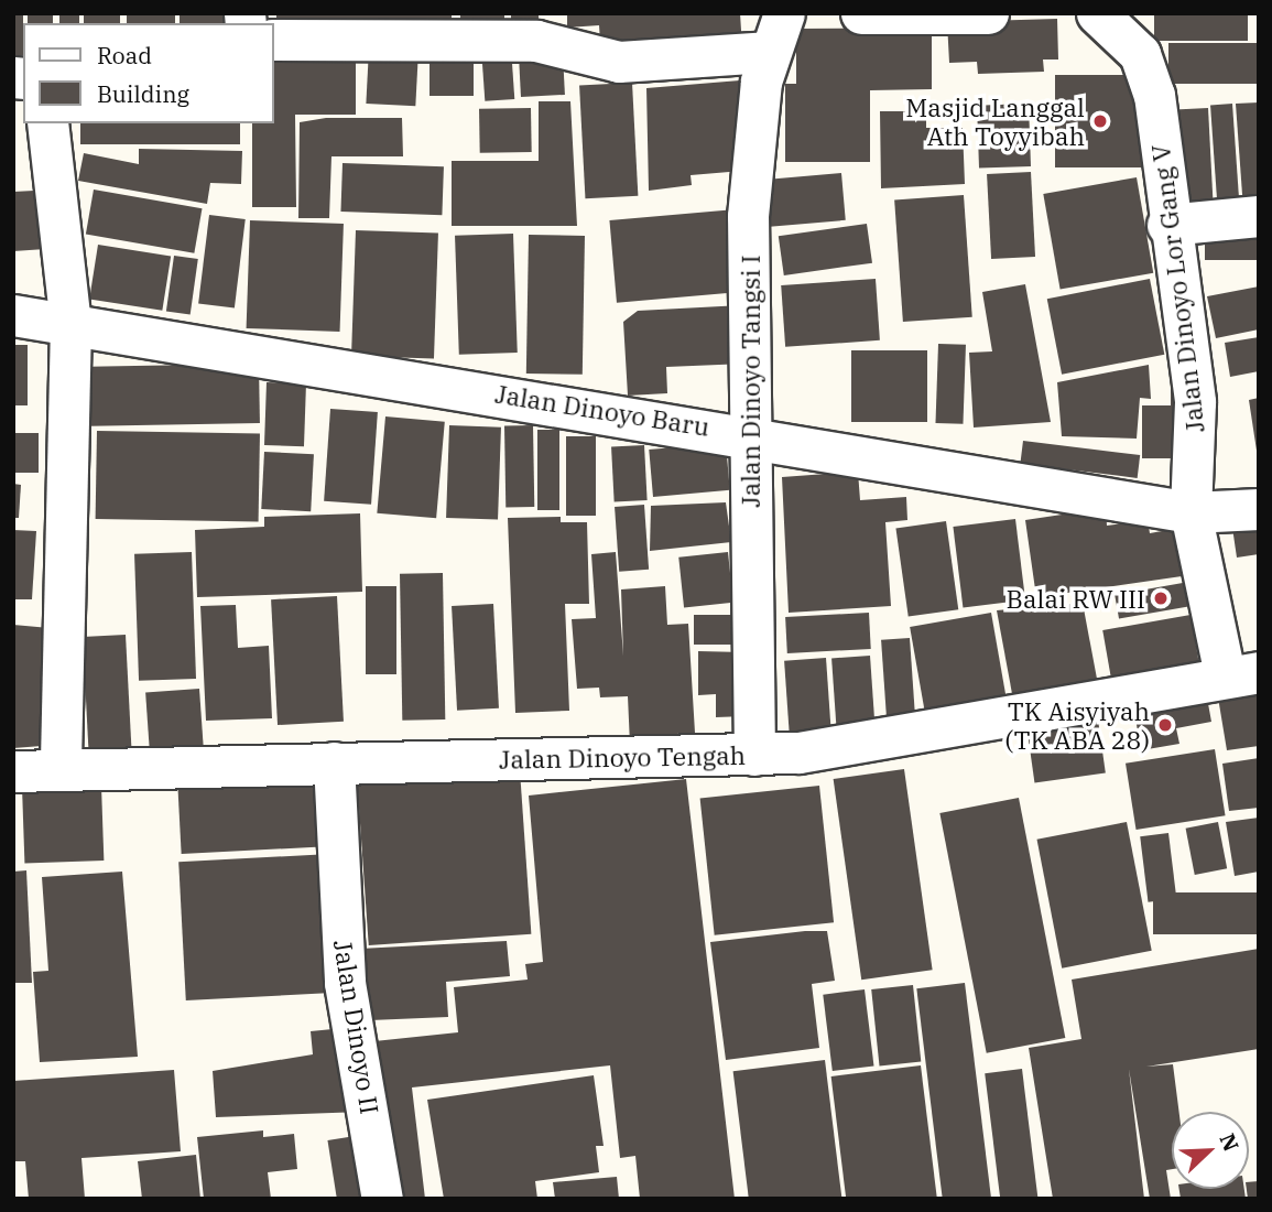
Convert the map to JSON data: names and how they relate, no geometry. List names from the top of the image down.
{
  "streets": {
    "street": [
      "Jalan Dinoyo Lor Gang V",
      "Jalan Dinoyo Tangsi I",
      "Jalan Dinoyo Baru",
      "Jalan Dinoyo Tengah",
      "Jalan Dinoyo II"
    ]
  },
  "crossings": [
    ["Jalan Dinoyo Lor Gang V", "Jalan Dinoyo Baru"],
    ["Jalan Dinoyo Lor Gang V", "Jalan Dinoyo Tengah"],
    ["Jalan Dinoyo Tangsi I", "Jalan Dinoyo Baru"],
    ["Jalan Dinoyo Tangsi I", "Jalan Dinoyo Tengah"],
    ["Jalan Dinoyo Tengah", "Jalan Dinoyo II"]
  ],
  "places": ["Masjid Langgal Ath Toyyibah", "Balai RW III", "TK Aisyiyah (TK ABA 28)"],
  "legend": ["Road", "Building"],
  "north": "top right"
}
